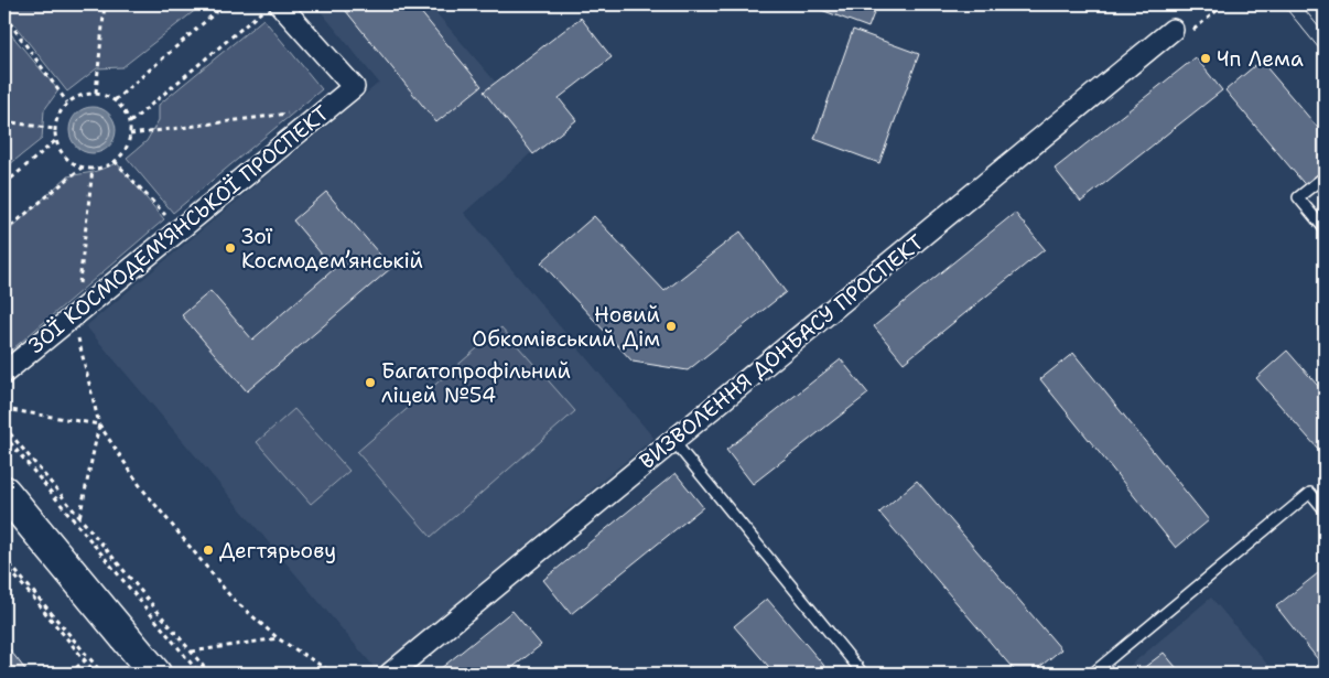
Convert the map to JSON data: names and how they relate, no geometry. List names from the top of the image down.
{
  "streets": {
    "street": ["ЗОЇ КОСМОДЕМ’ЯНСЬКОЇ ПРОСПЕКТ", "ВИЗВОЛЕННЯ ДОНБАСУ ПРОСПЕКТ"]
  },
  "places": [
    "Чп Лема",
    "Зої Космодем’янській",
    "Новий Обкомівський Дім",
    "Багатопрофільний ліцей №54",
    "Дегтярьову"
  ]
}
